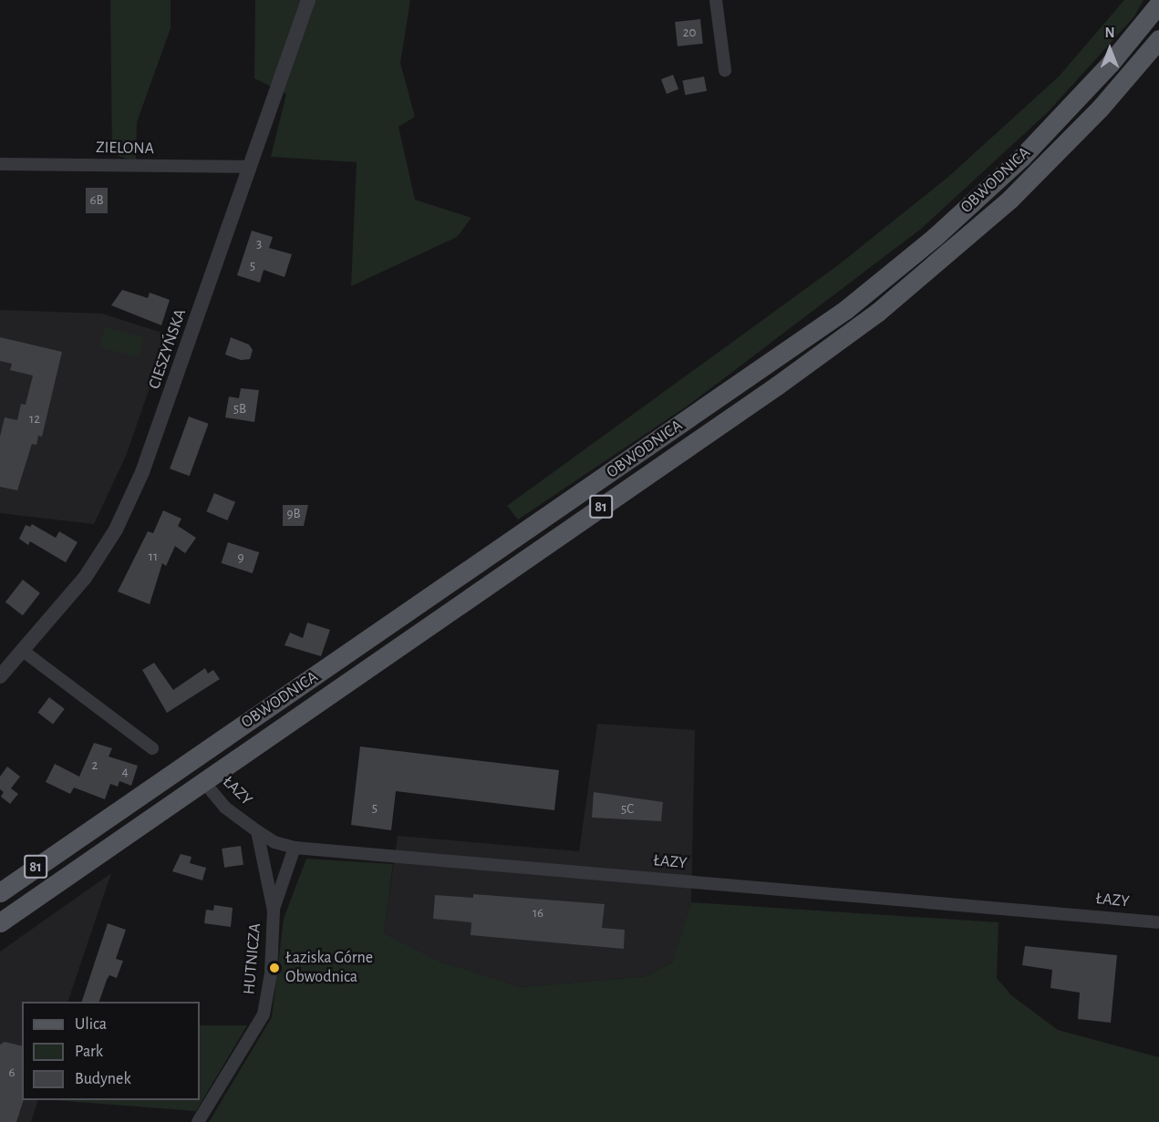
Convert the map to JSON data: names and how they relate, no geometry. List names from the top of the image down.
{
  "streets": {
    "main road": ["OBWODNICA", "81"],
    "street": [
      "ZIELONA",
      "CIESZYŃSKA",
      "ŁAZY",
      "HUTNICZA"
    ]
  },
  "crossings": [
    ["ZIELONA", "CIESZYŃSKA"],
    ["OBWODNICA", "ŁAZY"]
  ],
  "places": ["Łaziska Górne Obwodnica"],
  "house_numbers": [
    "20",
    "6B",
    "3",
    "5",
    "5B",
    "12",
    "9B",
    "11",
    "9",
    "2",
    "4",
    "5",
    "5C",
    "16",
    "6"
  ],
  "legend": ["Ulica", "Park", "Budynek"],
  "north": "top"
}
